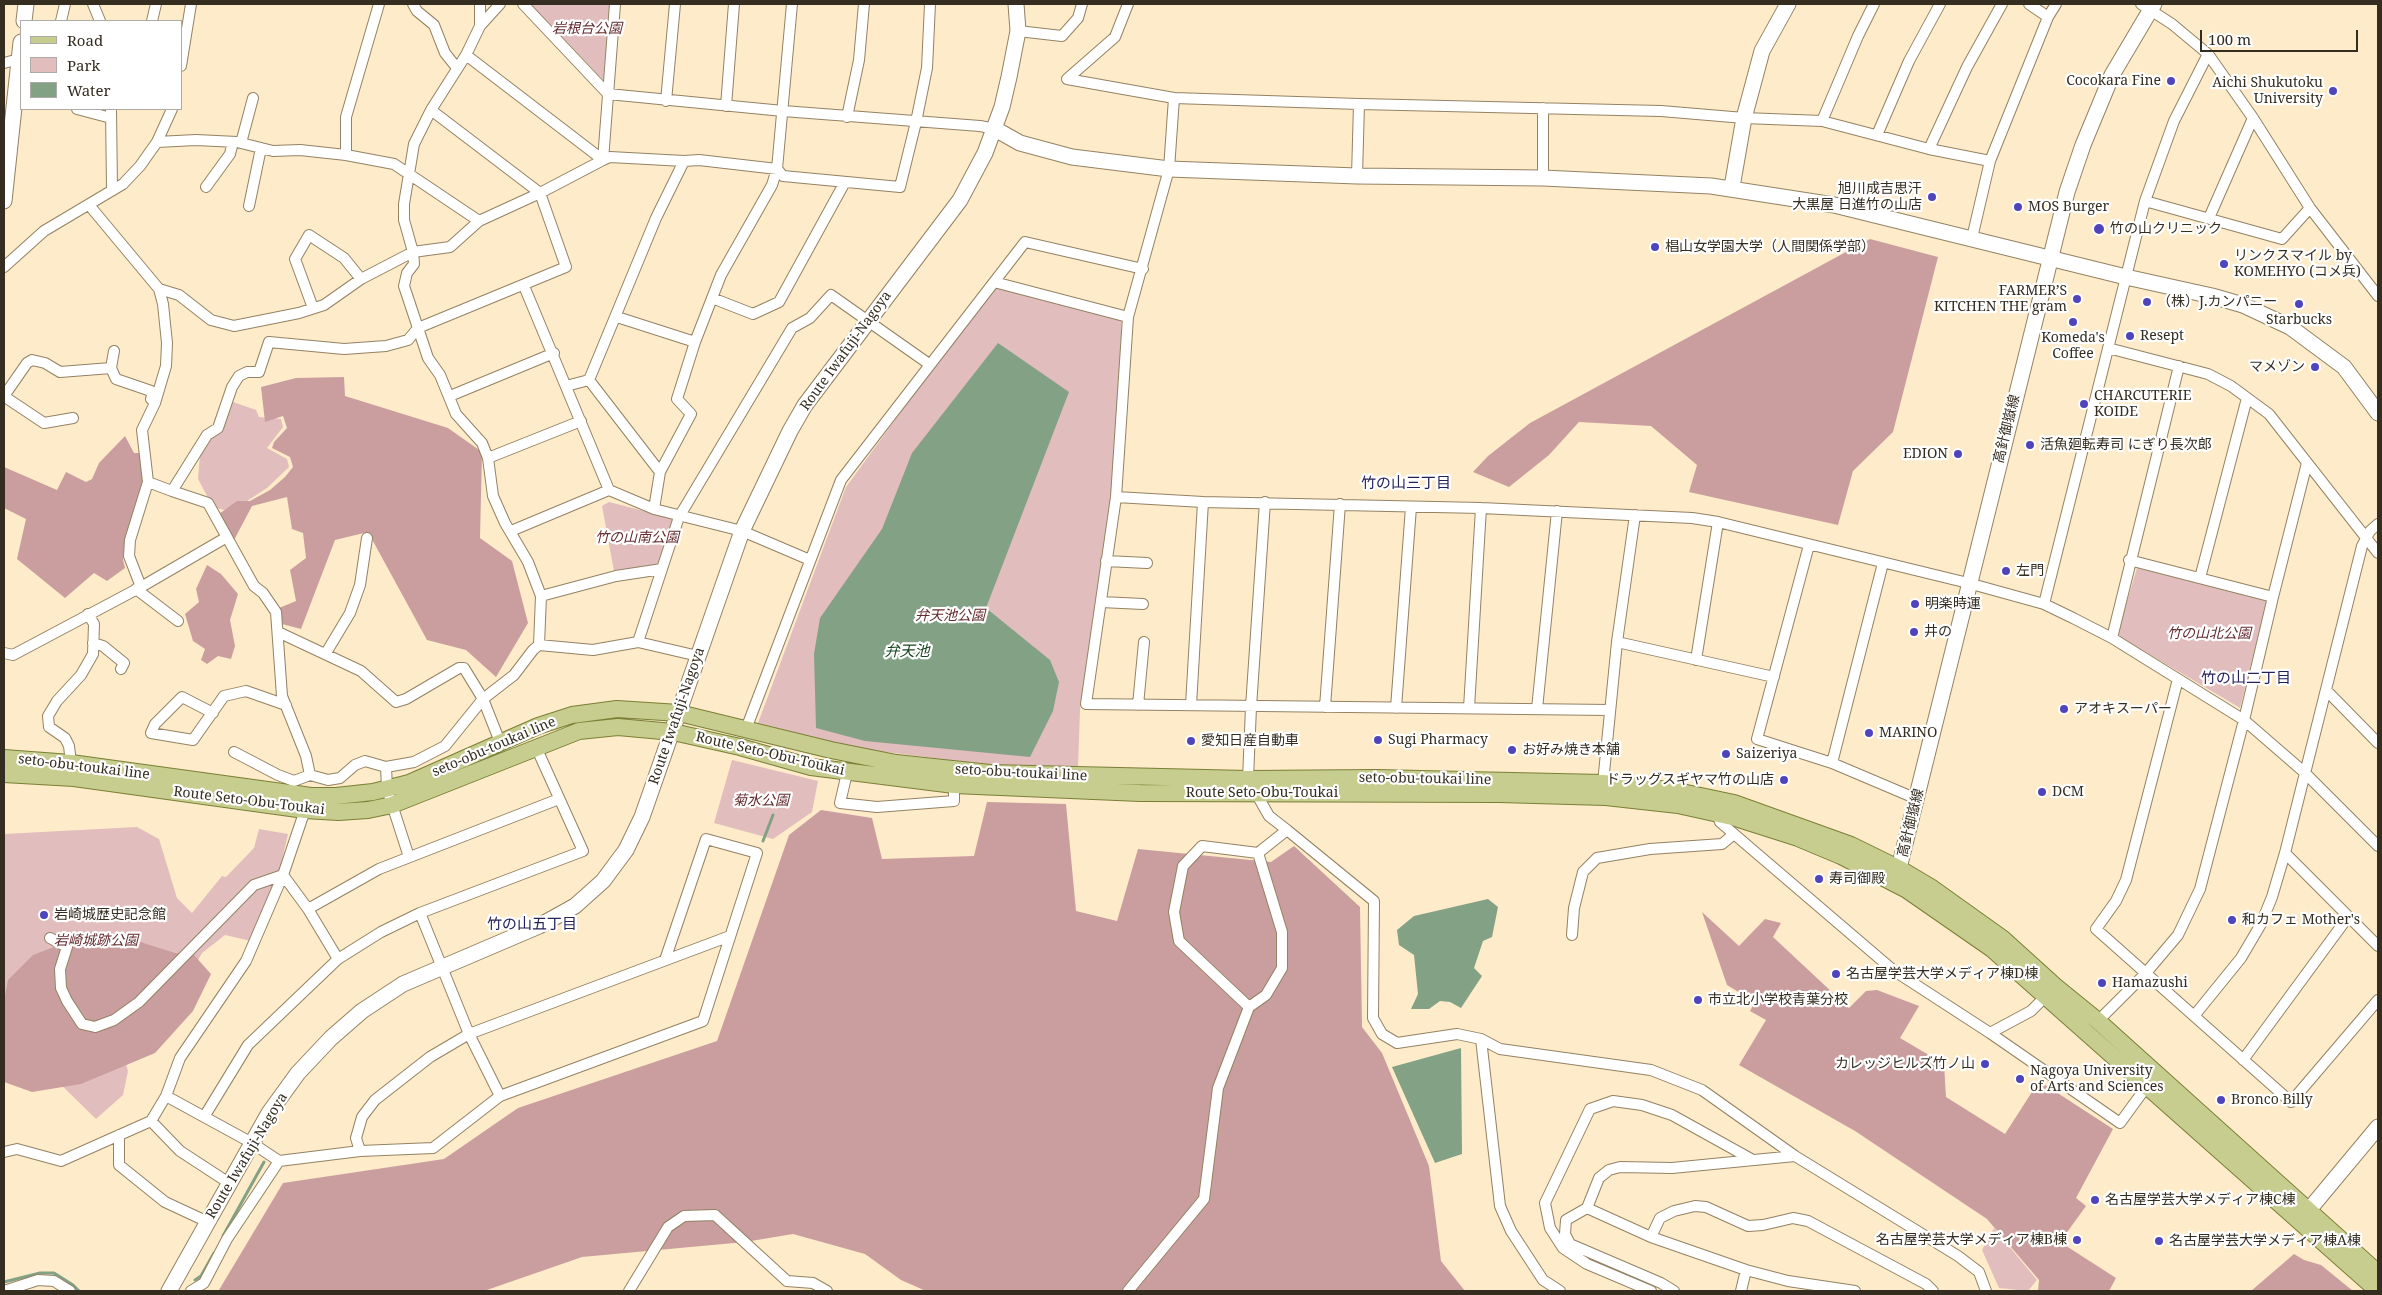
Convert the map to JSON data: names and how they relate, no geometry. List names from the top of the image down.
{
  "streets": {
    "main road": ["seto-obu-toukai line", "Route Seto-Obu-Toukai"],
    "street": ["Route Iwafuji-Nagoya", "高針御嶽線"]
  },
  "crossings": [
    ["Route Iwafuji-Nagoya", "seto-obu-toukai line"],
    ["Route Iwafuji-Nagoya", "Route Seto-Obu-Toukai"],
    ["高針御嶽線", "seto-obu-toukai line"],
    ["高針御嶽線", "Route Seto-Obu-Toukai"],
    ["seto-obu-toukai line", "Route Seto-Obu-Toukai"]
  ],
  "districts": ["竹の山三丁目", "竹の山二丁目", "竹の山五丁目"],
  "water": ["弁天池"],
  "parks": [
    "岩根台公園",
    "竹の山南公園",
    "弁天池公園",
    "竹の山北公園",
    "菊水公園",
    "岩崎城跡公園"
  ],
  "places": [
    "Cocokara Fine",
    "Aichi Shukutoku University",
    "旭川成吉思汗 大黒屋 日進竹の山店",
    "MOS Burger",
    "竹の山クリニック",
    "椙山女学園大学（人間関係学部）",
    "リンクスマイル by KOMEHYO (コメ兵)",
    "FARMER’S KITCHEN THE gram",
    "（株）J.カンパニー",
    "Starbucks",
    "Komeda's Coffee",
    "Resept",
    "マメゾン",
    "CHARCUTERIE KOIDE",
    "活魚廻転寿司 にぎり長次郎",
    "EDION",
    "左門",
    "明楽時運",
    "井の",
    "アオキスーパー",
    "MARINO",
    "Sugi Pharmacy",
    "愛知日産自動車",
    "お好み焼き本舗",
    "Saizeriya",
    "ドラッグスギヤマ竹の山店",
    "DCM",
    "寿司御殿",
    "岩崎城歴史記念館",
    "和カフェ Mother's",
    "名古屋学芸大学メディア棟D棟",
    "Hamazushi",
    "市立北小学校青葉分校",
    "カレッジヒルズ竹ノ山",
    "Nagoya University of Arts and Sciences",
    "Bronco Billy",
    "名古屋学芸大学メディア棟C棟",
    "名古屋学芸大学メディア棟B棟",
    "名古屋学芸大学メディア棟A棟"
  ],
  "legend": ["Road", "Park", "Water"],
  "scale_bar": "100 m"
}
